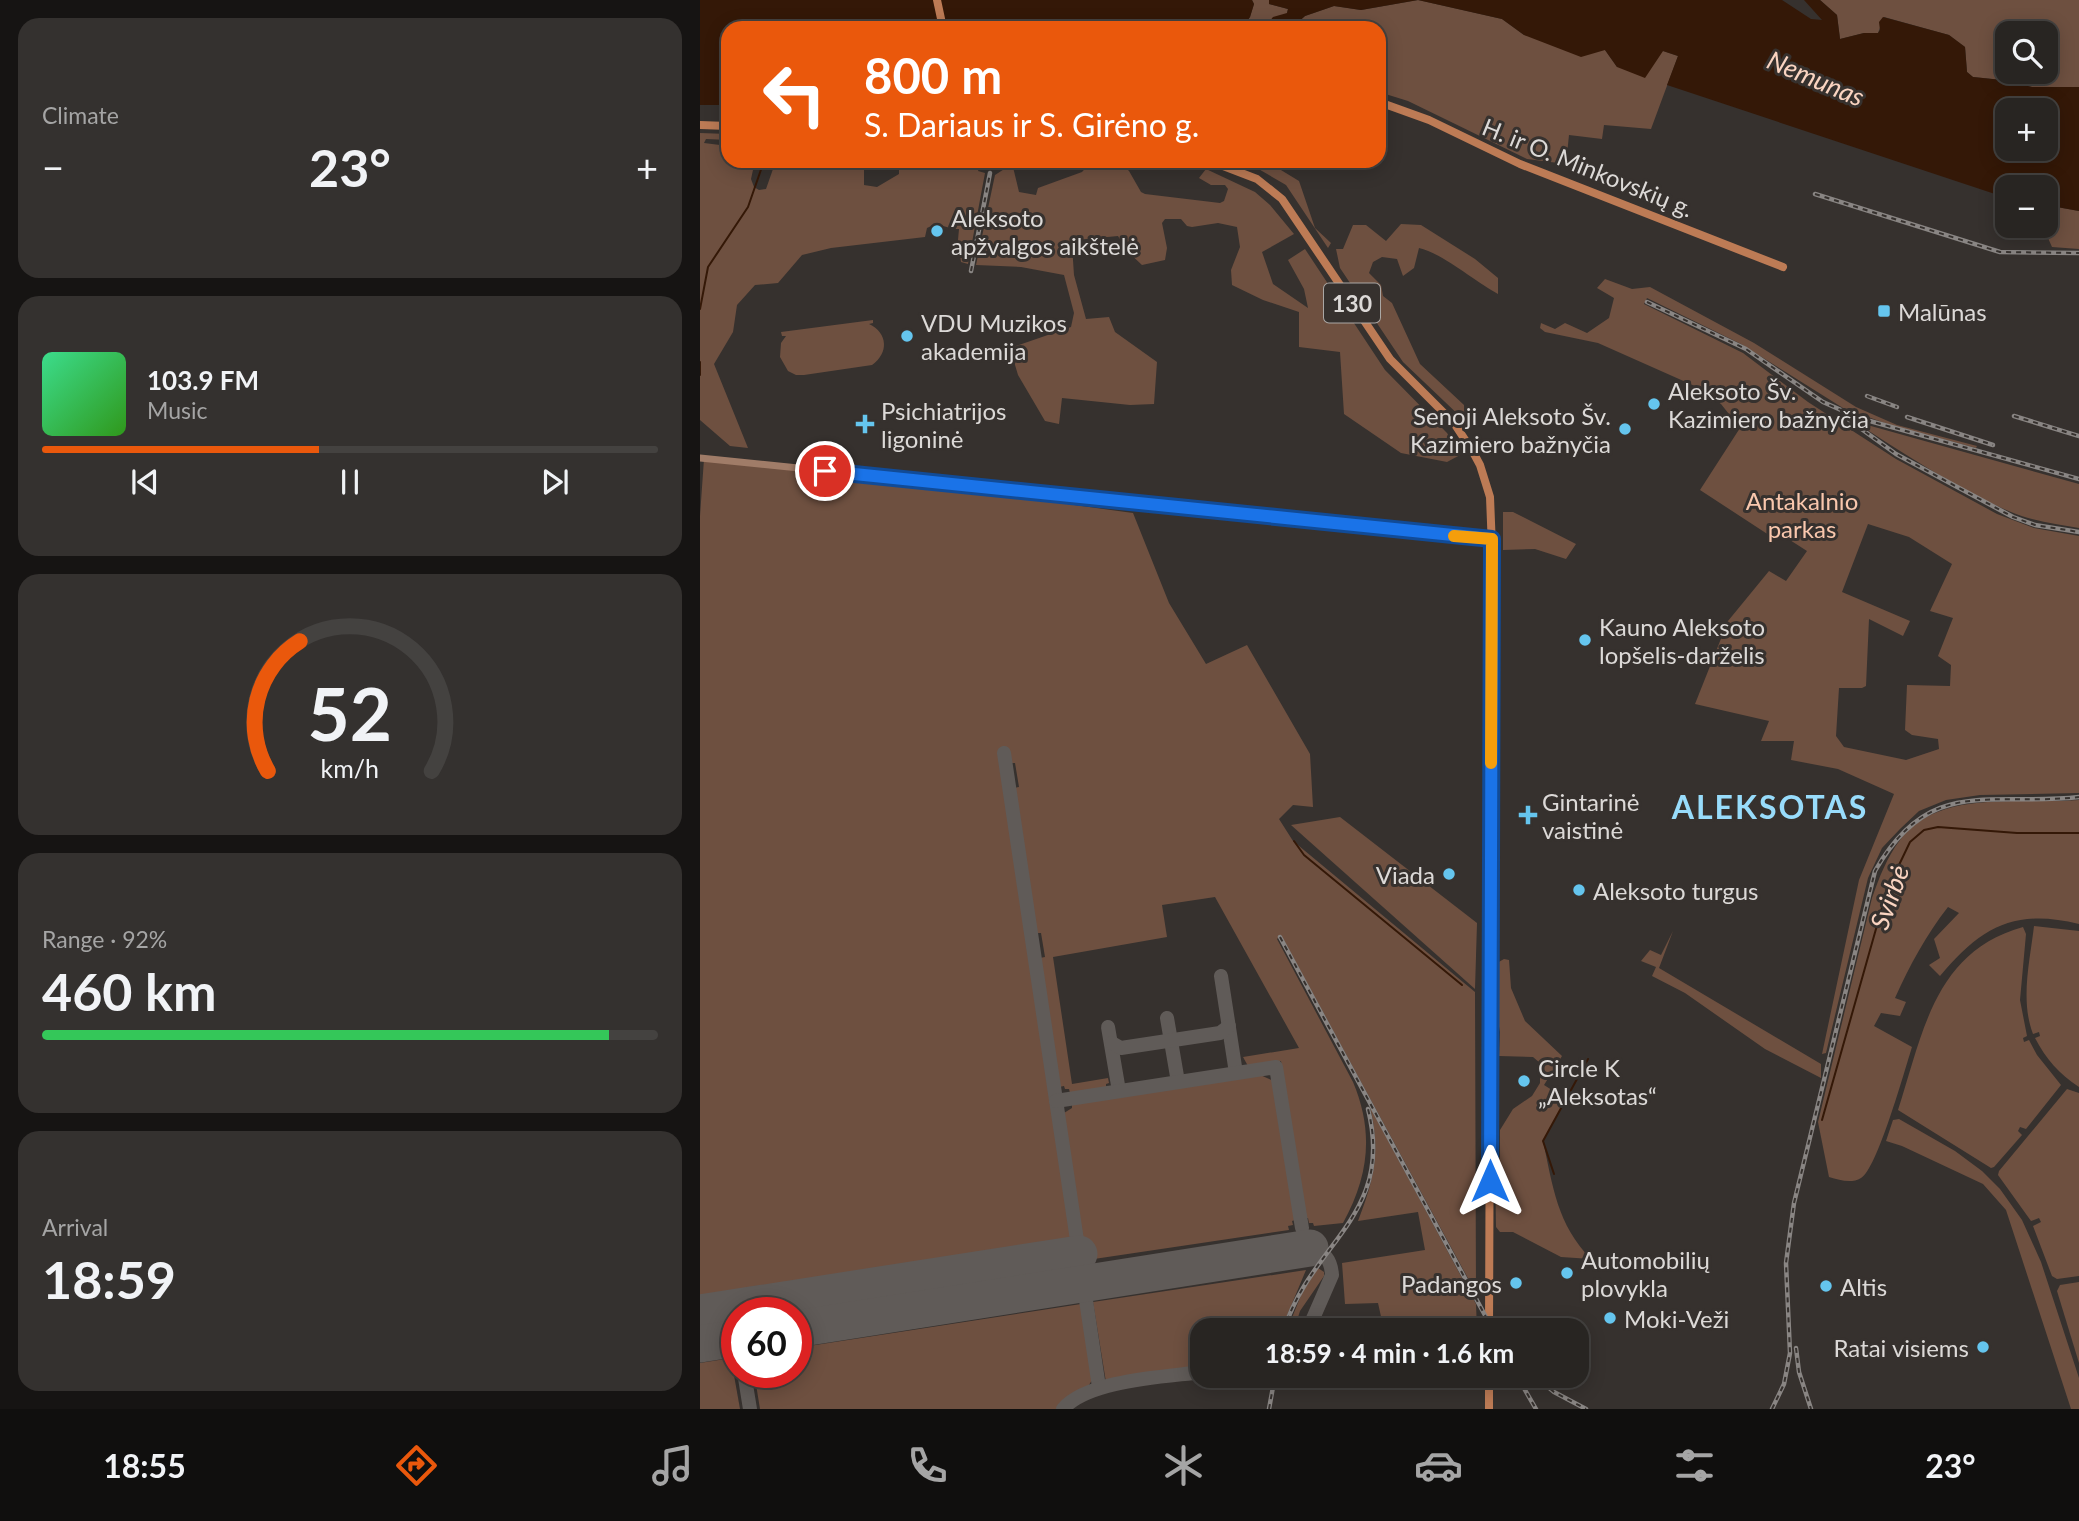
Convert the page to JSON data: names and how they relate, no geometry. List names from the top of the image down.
{
  "streets": {
    "main road": ["H. ir O. Minkovskių g.", "130"]
  },
  "districts": ["ALEKSOTAS"],
  "water": ["Nemunas", "Svirbė"],
  "parks": ["Antakalnio parkas"],
  "places": {
    "other": [
      "Aleksoto apžvalgos aikštelė",
      "VDU Muzikos akademija",
      "Aleksoto Šv. Kazimiero bažnyčia",
      "Senoji Aleksoto Šv. Kazimiero bažnyčia",
      "Kauno Aleksoto lopšelis-darželis",
      "Viada",
      "Aleksoto turgus",
      "Circle K „Aleksotas“",
      "Automobilių plovykla",
      "Padangos",
      "Altis",
      "Moki-Veži",
      "Ratai visiems"
    ],
    "transit": ["Malūnas"],
    "health": ["Psichiatrijos ligoninė", "Gintarinė vaistinė"]
  },
  "page": {
    "tile": [
      "Climate",
      ["Range · 92%", "460 km"],
      ["Arrival", "18:59"]
    ],
    "map_buttons": ["+", "−"],
    "turn": ["800 m", "S. Dariaus ir S. Girėno g."],
    "heat": ["−", "23°", "+"],
    "song": ["103.9 FM", "Music"],
    "limit": "60",
    "trip": "18:59 · 4 min · 1.6 km",
    "tabs": ["18:55", "23°"],
    "gauge": ["52", "km/h"]
  }
}
